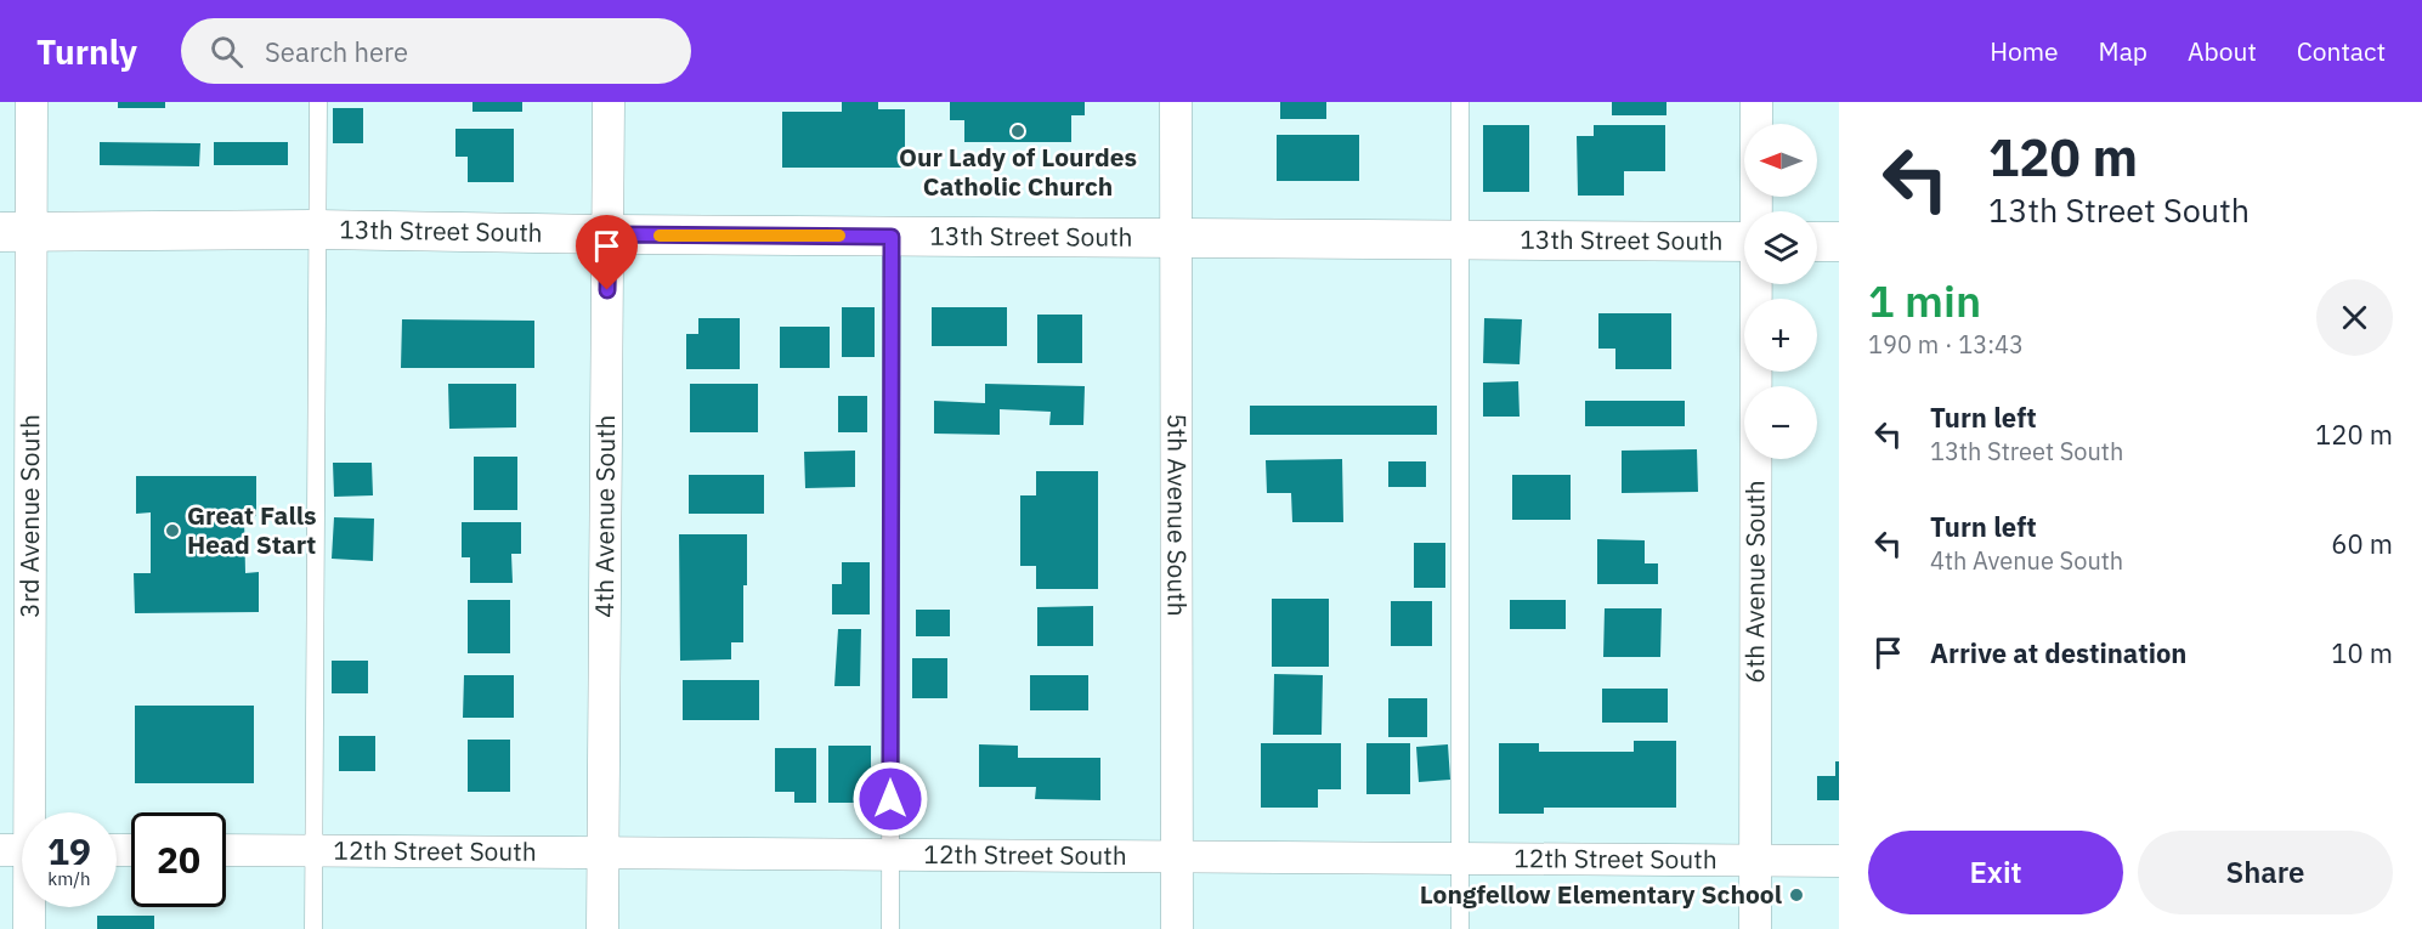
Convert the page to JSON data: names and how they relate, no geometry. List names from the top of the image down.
{
  "streets": {
    "street": [
      "13th Street South",
      "4th Avenue South",
      "3rd Avenue South",
      "5th Avenue South",
      "6th Avenue South",
      "12th Street South"
    ]
  },
  "crossings": [
    ["13th Street South", "4th Avenue South"],
    ["13th Street South", "3rd Avenue South"],
    ["13th Street South", "5th Avenue South"],
    ["4th Avenue South", "12th Street South"],
    ["5th Avenue South", "12th Street South"],
    ["6th Avenue South", "12th Street South"]
  ],
  "places": ["Our Lady of Lourdes Catholic Church", "Great Falls Head Start", "Longfellow Elementary School"],
  "north": "left",
  "page": {
    "header": "Turnly",
    "search": "Search here",
    "nav": [
      "Home",
      "Map",
      "About",
      "Contact"
    ],
    "turn": ["120 m", "13th Street South"],
    "map_buttons": ["+", "−"],
    "heading": ["1 min", "190 m · 13:43"],
    "list": [
      {
        "name": "Turn left",
        "note": "13th Street South",
        "value": "120 m"
      },
      {
        "name": "Turn left",
        "note": "4th Avenue South",
        "value": "60 m"
      },
      {
        "name": "Arrive at destination",
        "value": "10 m"
      }
    ],
    "speed": "19 km/h",
    "limit": "20",
    "buttons": ["Exit", "Share"]
  }
}
